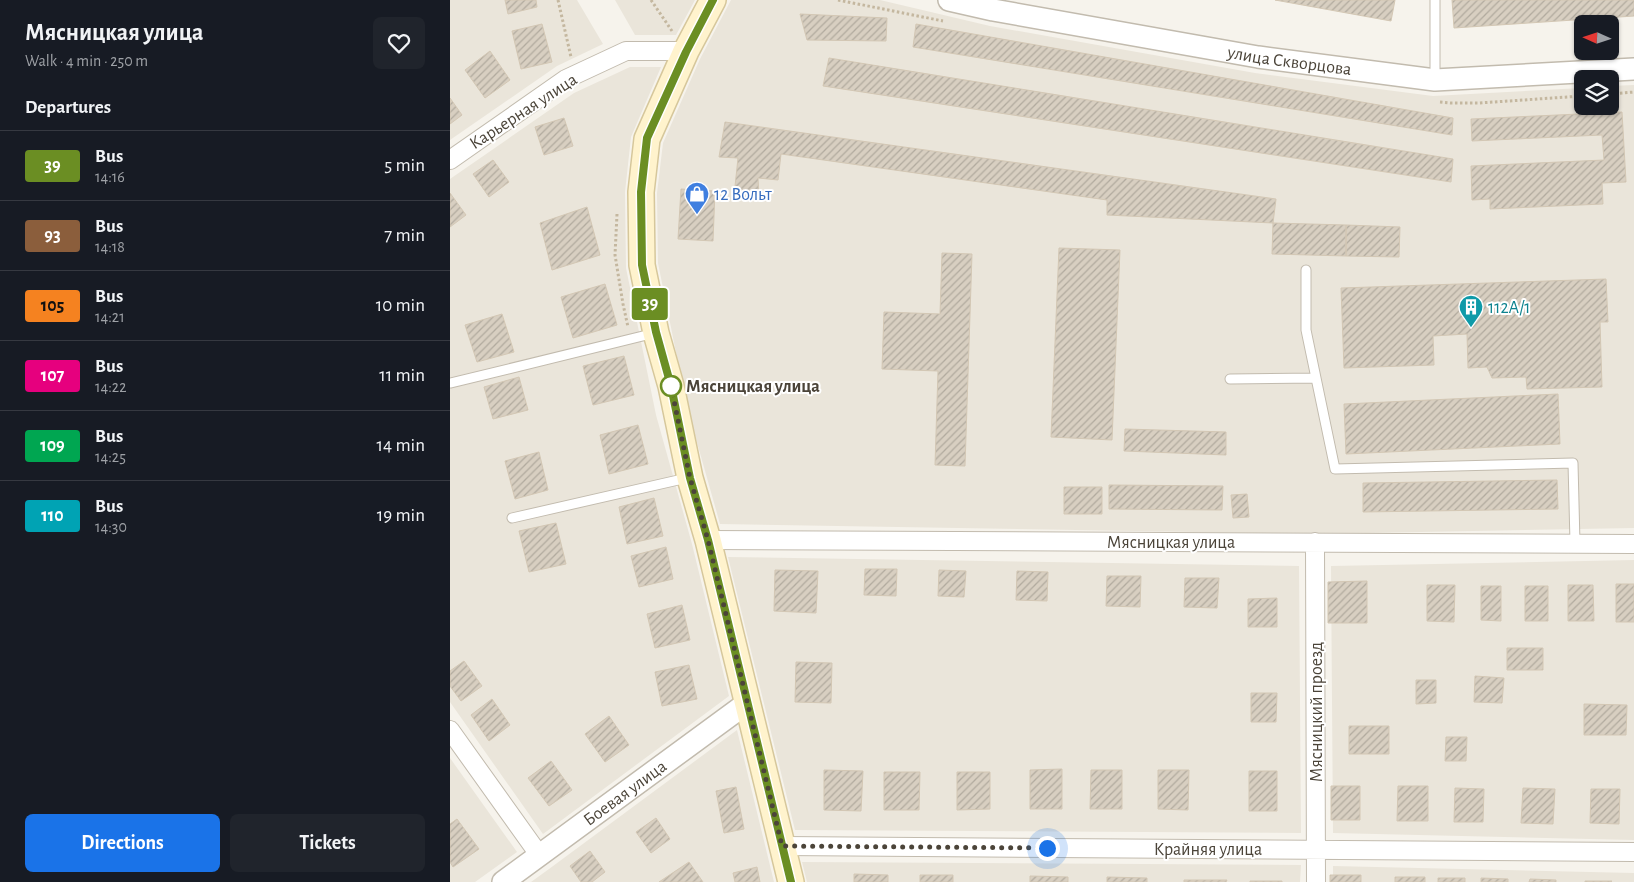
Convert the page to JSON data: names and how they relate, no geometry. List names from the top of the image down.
{
  "streets": {
    "street": [
      "улица Скворцова",
      "Карьерная улица",
      "Мясницкая улица",
      "Мясницкий проезд",
      "Боевая улица",
      "Крайняя улица"
    ]
  },
  "crossings": [
    ["Мясницкая улица", "Мясницкий проезд"],
    ["Мясницкий проезд", "Крайняя улица"]
  ],
  "places": {
    "shop": ["12 Вольт"],
    "building": ["112А/1"],
    "other": ["Мясницкая улица"]
  },
  "lines": ["bus line 39"],
  "north": "left",
  "page": {
    "heading": [
      ["Мясницкая улица", "Walk · 4 min · 250 m"],
      "Departures"
    ],
    "on_map": "39",
    "list": [
      {
        "mark": "39",
        "name": "Bus",
        "note": "14:16",
        "value": "5 min"
      },
      {
        "mark": "93",
        "name": "Bus",
        "note": "14:18",
        "value": "7 min"
      },
      {
        "mark": "105",
        "name": "Bus",
        "note": "14:21",
        "value": "10 min"
      },
      {
        "mark": "107",
        "name": "Bus",
        "note": "14:22",
        "value": "11 min"
      },
      {
        "mark": "109",
        "name": "Bus",
        "note": "14:25",
        "value": "14 min"
      },
      {
        "mark": "110",
        "name": "Bus",
        "note": "14:30",
        "value": "19 min"
      }
    ],
    "buttons": ["Directions", "Tickets"]
  }
}
